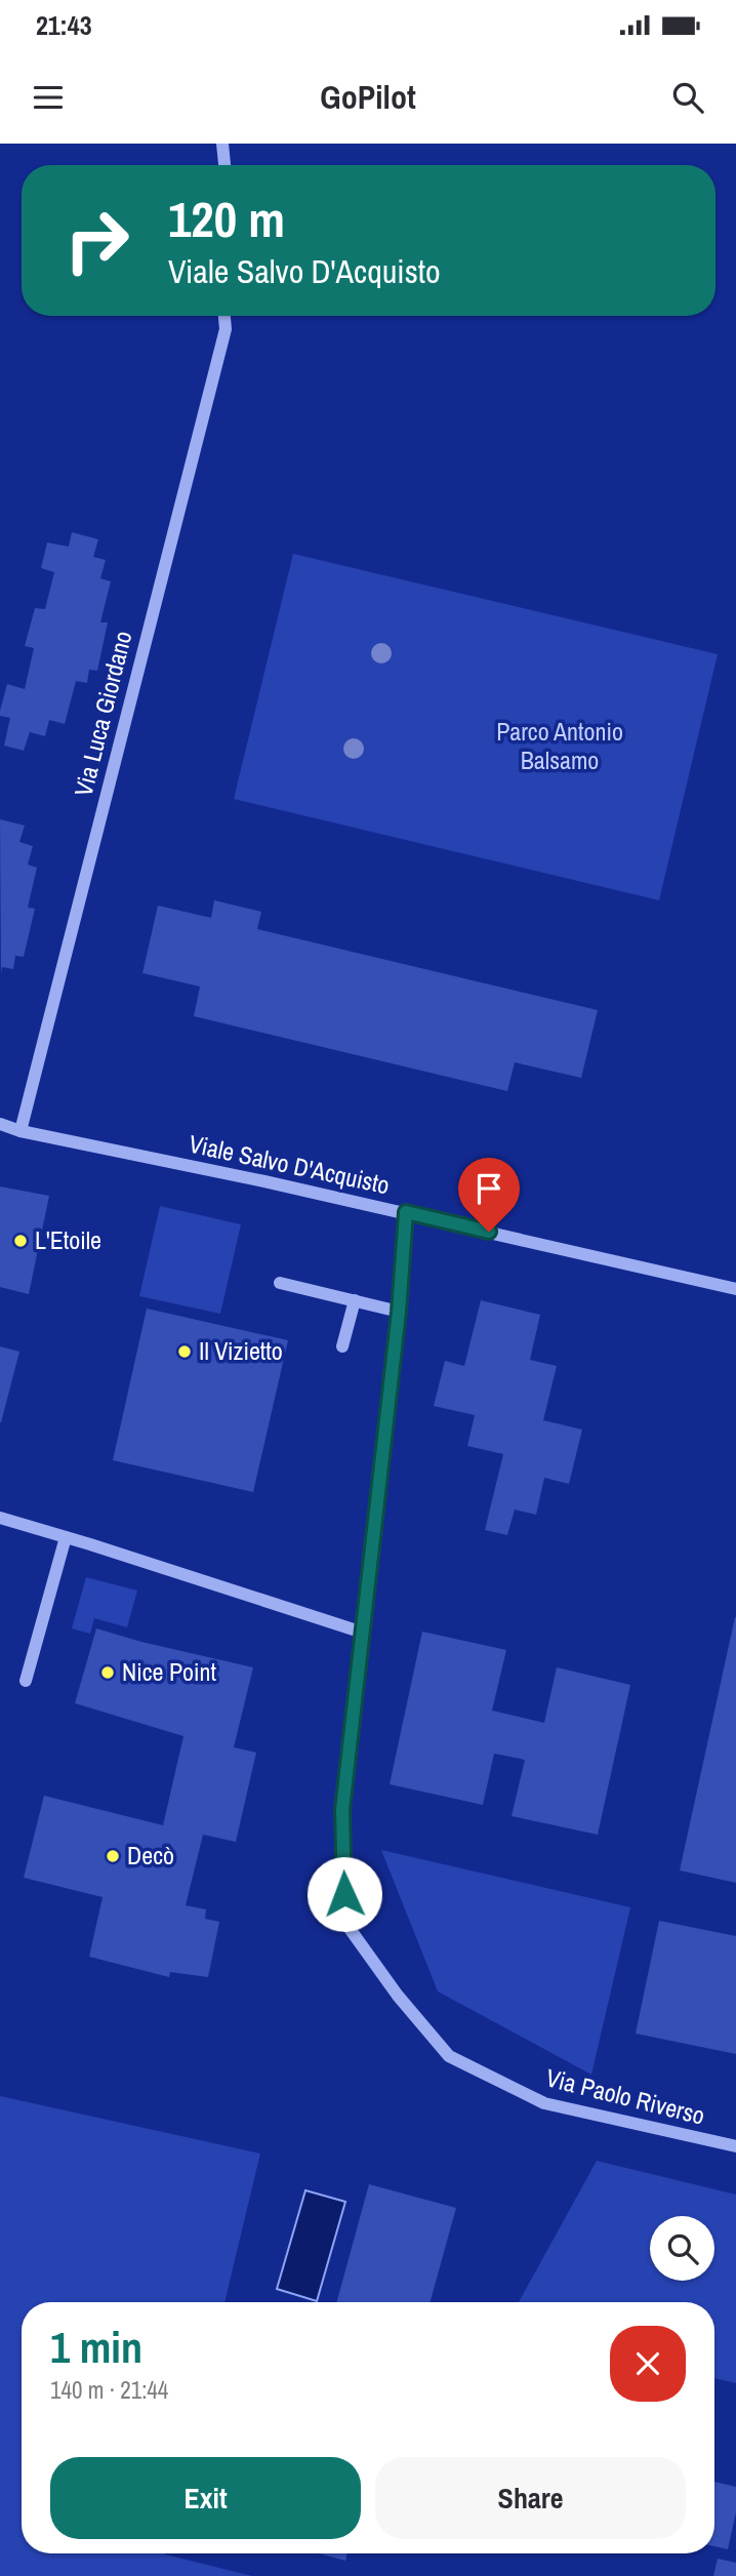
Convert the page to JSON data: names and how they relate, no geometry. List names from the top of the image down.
{
  "streets": {
    "street": ["Via Luca Giordano", "Viale Salvo D'Acquisto", "Via Paolo Riverso"]
  },
  "crossings": [
    ["Via Luca Giordano", "Viale Salvo D'Acquisto"],
    ["Viale Salvo D'Acquisto", "Via Paolo Riverso"]
  ],
  "parks": ["Parco Antonio Balsamo"],
  "places": [
    "L'Etoile",
    "Il Vizietto",
    "Nice Point",
    "Decò"
  ],
  "page": {
    "status": "21:43",
    "header": "GoPilot",
    "turn": ["120 m", "Viale Salvo D'Acquisto"],
    "heading": ["1 min", "140 m · 21:44"],
    "buttons": ["Exit", "Share"]
  }
}
